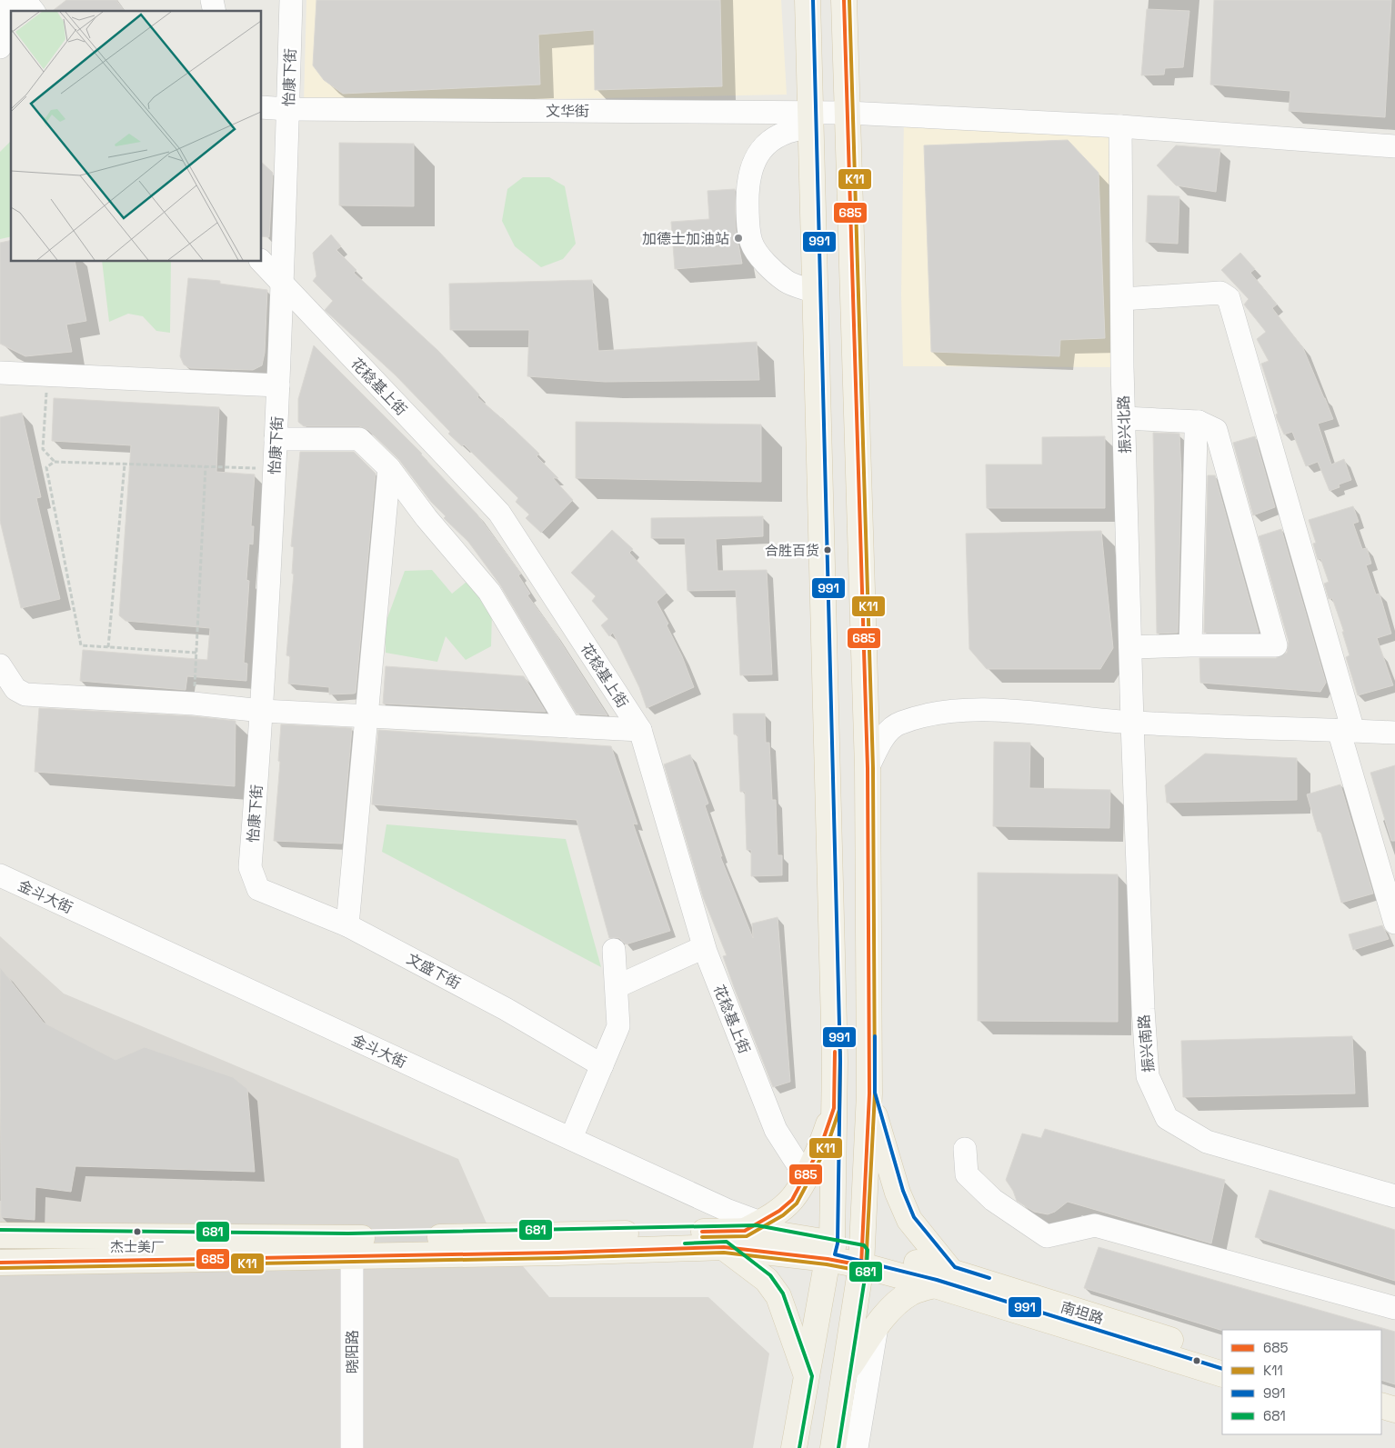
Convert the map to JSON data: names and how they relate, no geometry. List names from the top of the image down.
{
  "streets": {
    "main road": ["南坦路"],
    "street": [
      "怡康下街",
      "文华街",
      "花稔基上街",
      "振兴北路",
      "金斗大街",
      "文盛下街",
      "振兴南路",
      "晓阳路"
    ]
  },
  "crossings": [
    ["怡康下街", "文华街"],
    ["怡康下街", "花稔基上街"],
    ["怡康下街", "文盛下街"],
    ["文华街", "振兴北路"],
    ["振兴北路", "振兴南路"]
  ],
  "places": ["加德士加油站", "合胜百货", "杰士美厂"],
  "lines": [
    "transit line 685",
    "transit line K11",
    "transit line 991",
    "transit line 681"
  ],
  "legend": [
    "685",
    "K11",
    "991",
    "681"
  ]
}
